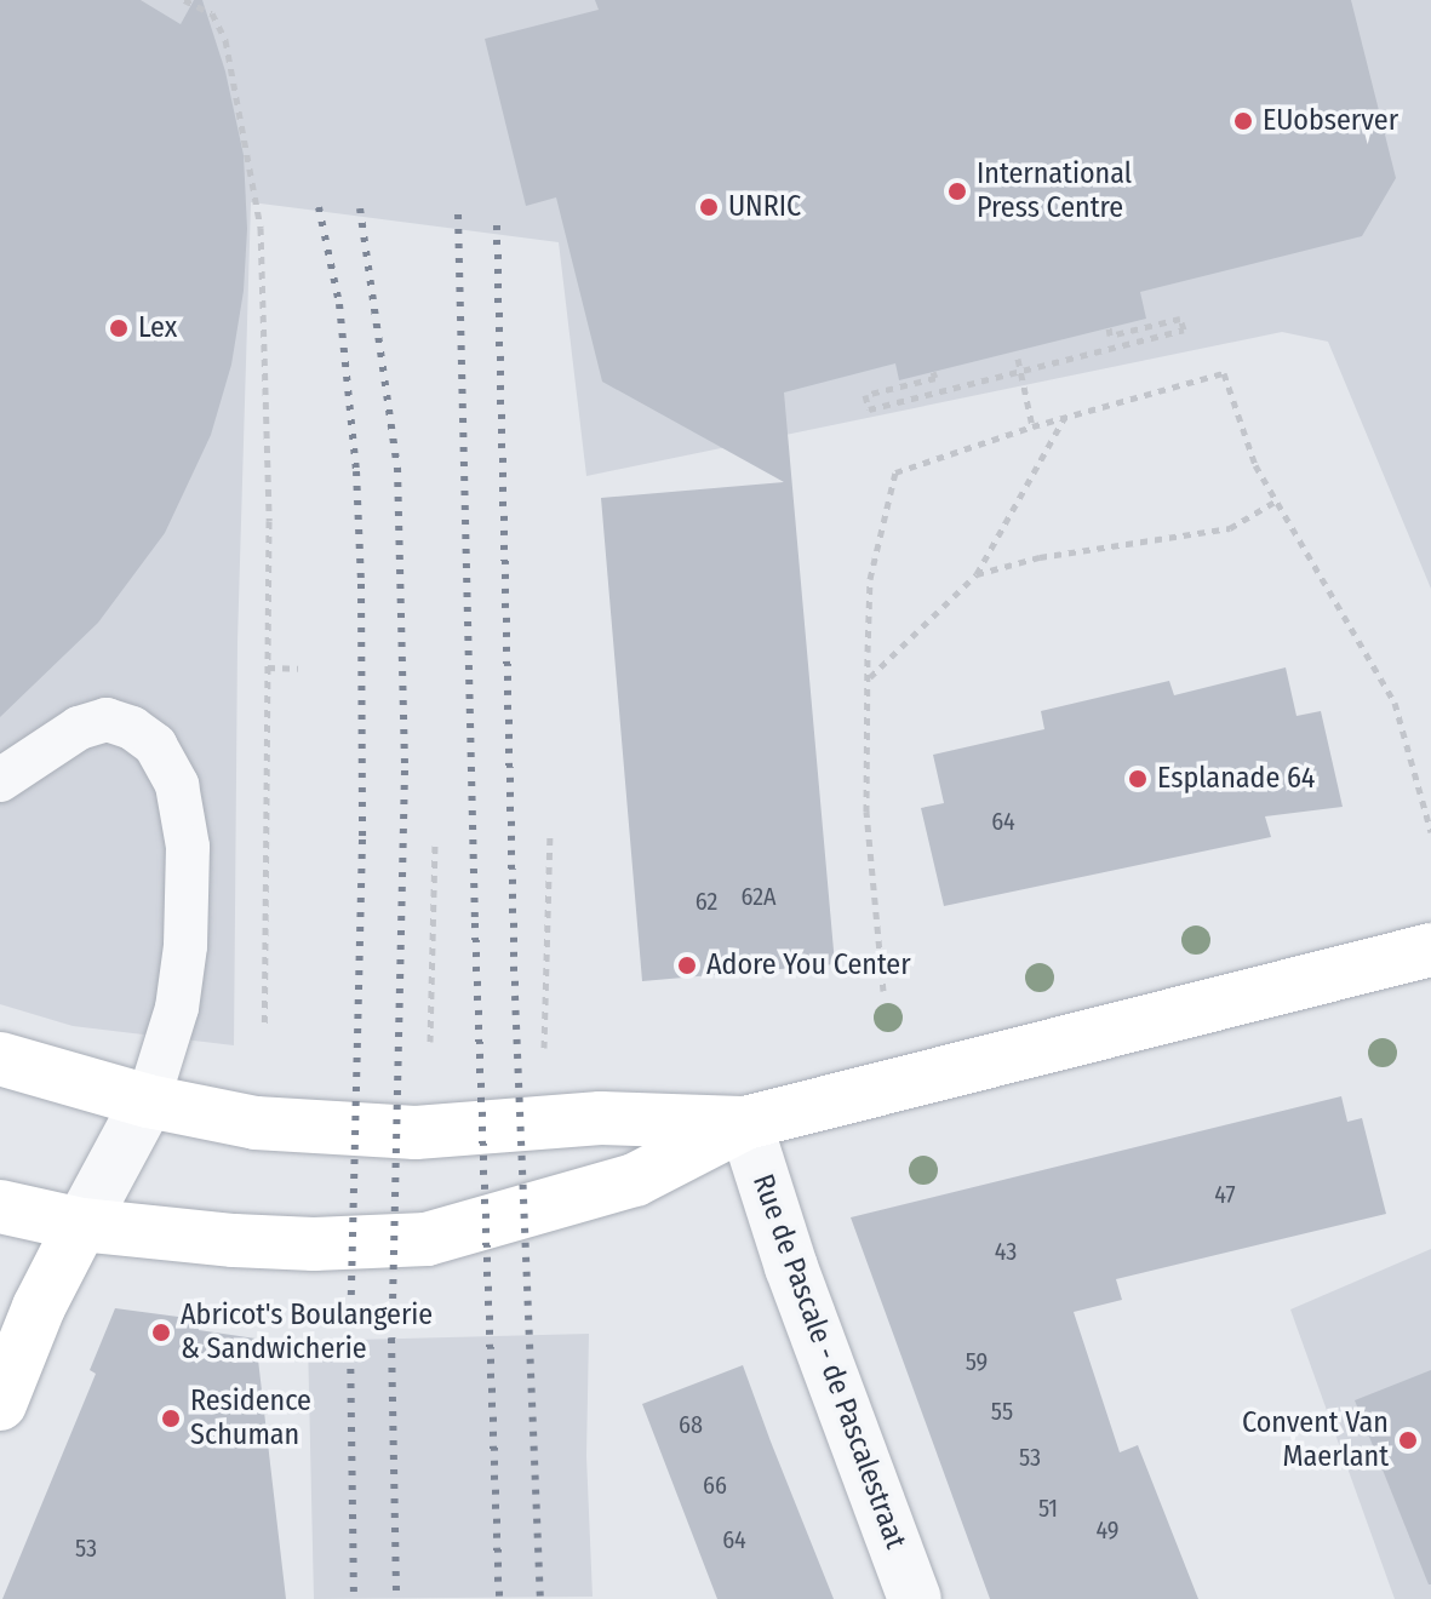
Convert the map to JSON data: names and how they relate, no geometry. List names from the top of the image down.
{
  "streets": {
    "street": ["Rue de Pascale - de Pascalestraat"]
  },
  "places": [
    "EUobserver",
    "International Press Centre",
    "UNRIC",
    "Lex",
    "Esplanade 64",
    "Adore You Center",
    "Abricot's Boulangerie & Sandwicherie",
    "Residence Schuman",
    "Convent Van Maerlant"
  ],
  "house_numbers": [
    "64",
    "62A",
    "62",
    "47",
    "43",
    "59",
    "55",
    "68",
    "53",
    "66",
    "51",
    "49",
    "64",
    "53"
  ]
}
